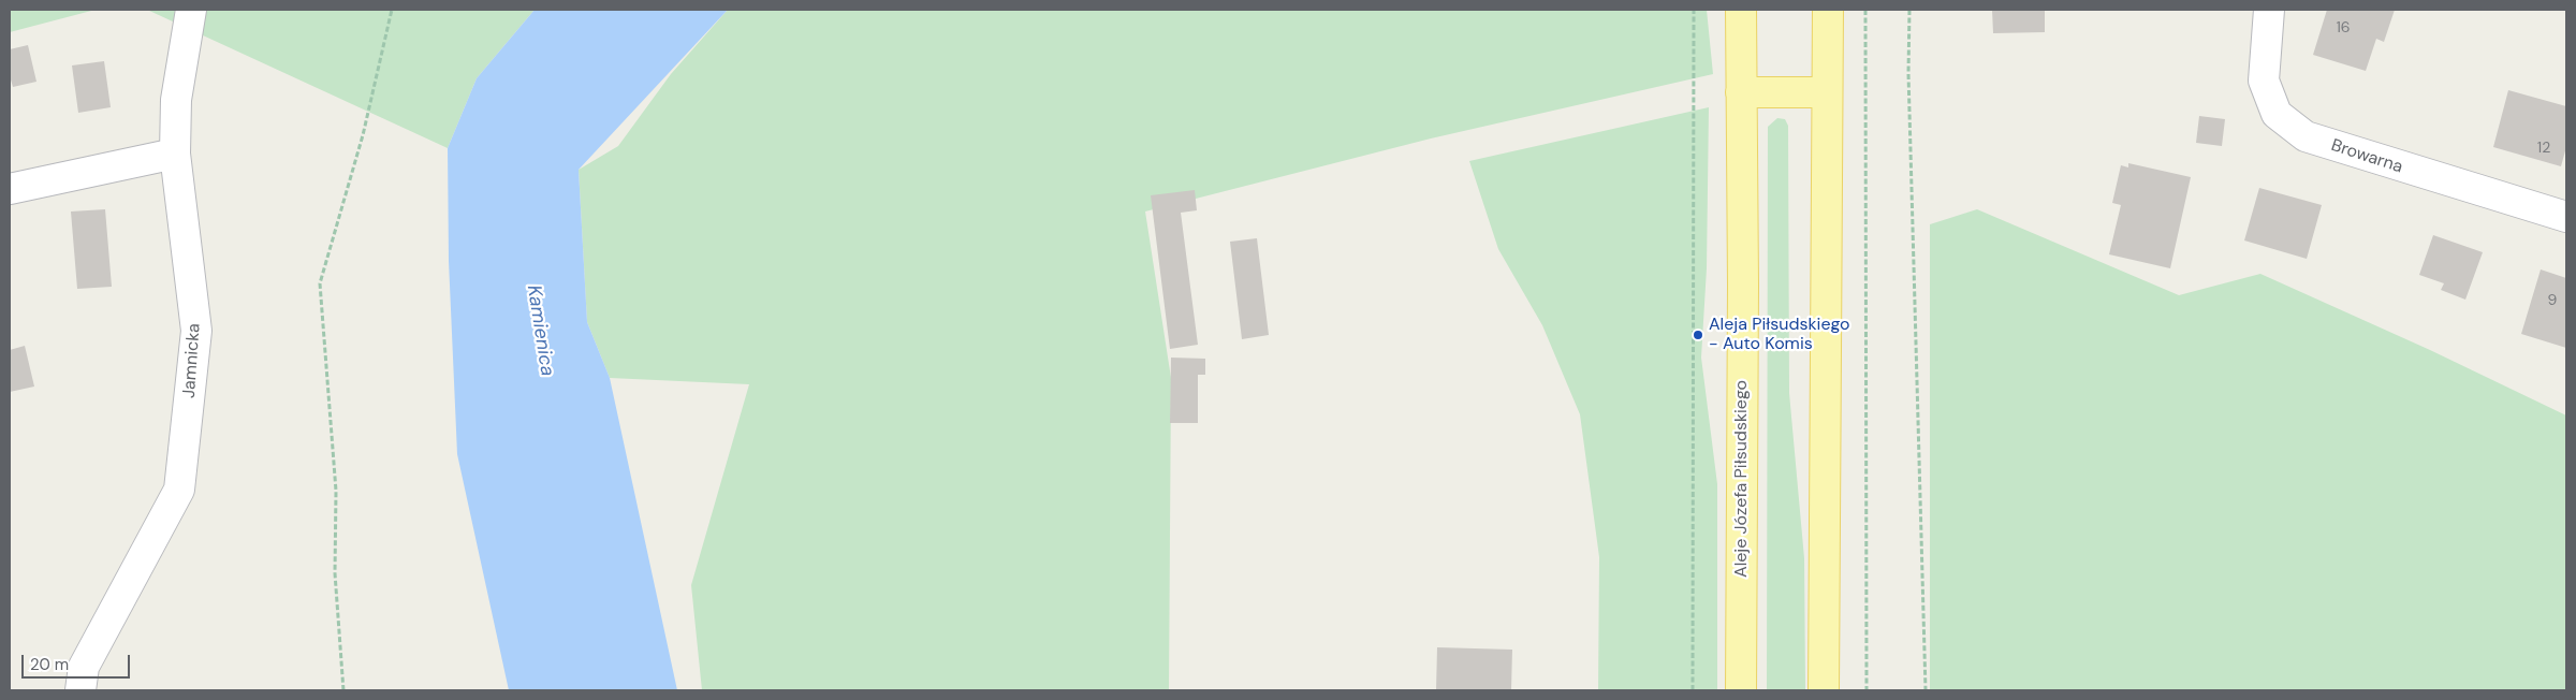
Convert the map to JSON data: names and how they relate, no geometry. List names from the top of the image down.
{
  "streets": {
    "main road": ["Aleje Józefa Piłsudskiego"],
    "street": ["Browarna", "Jamnicka"]
  },
  "water": ["Kamienica"],
  "places": ["Aleja Piłsudskiego - Auto Komis"],
  "house_numbers": ["16", "12", "9"],
  "scale_bar": "20 m"
}
